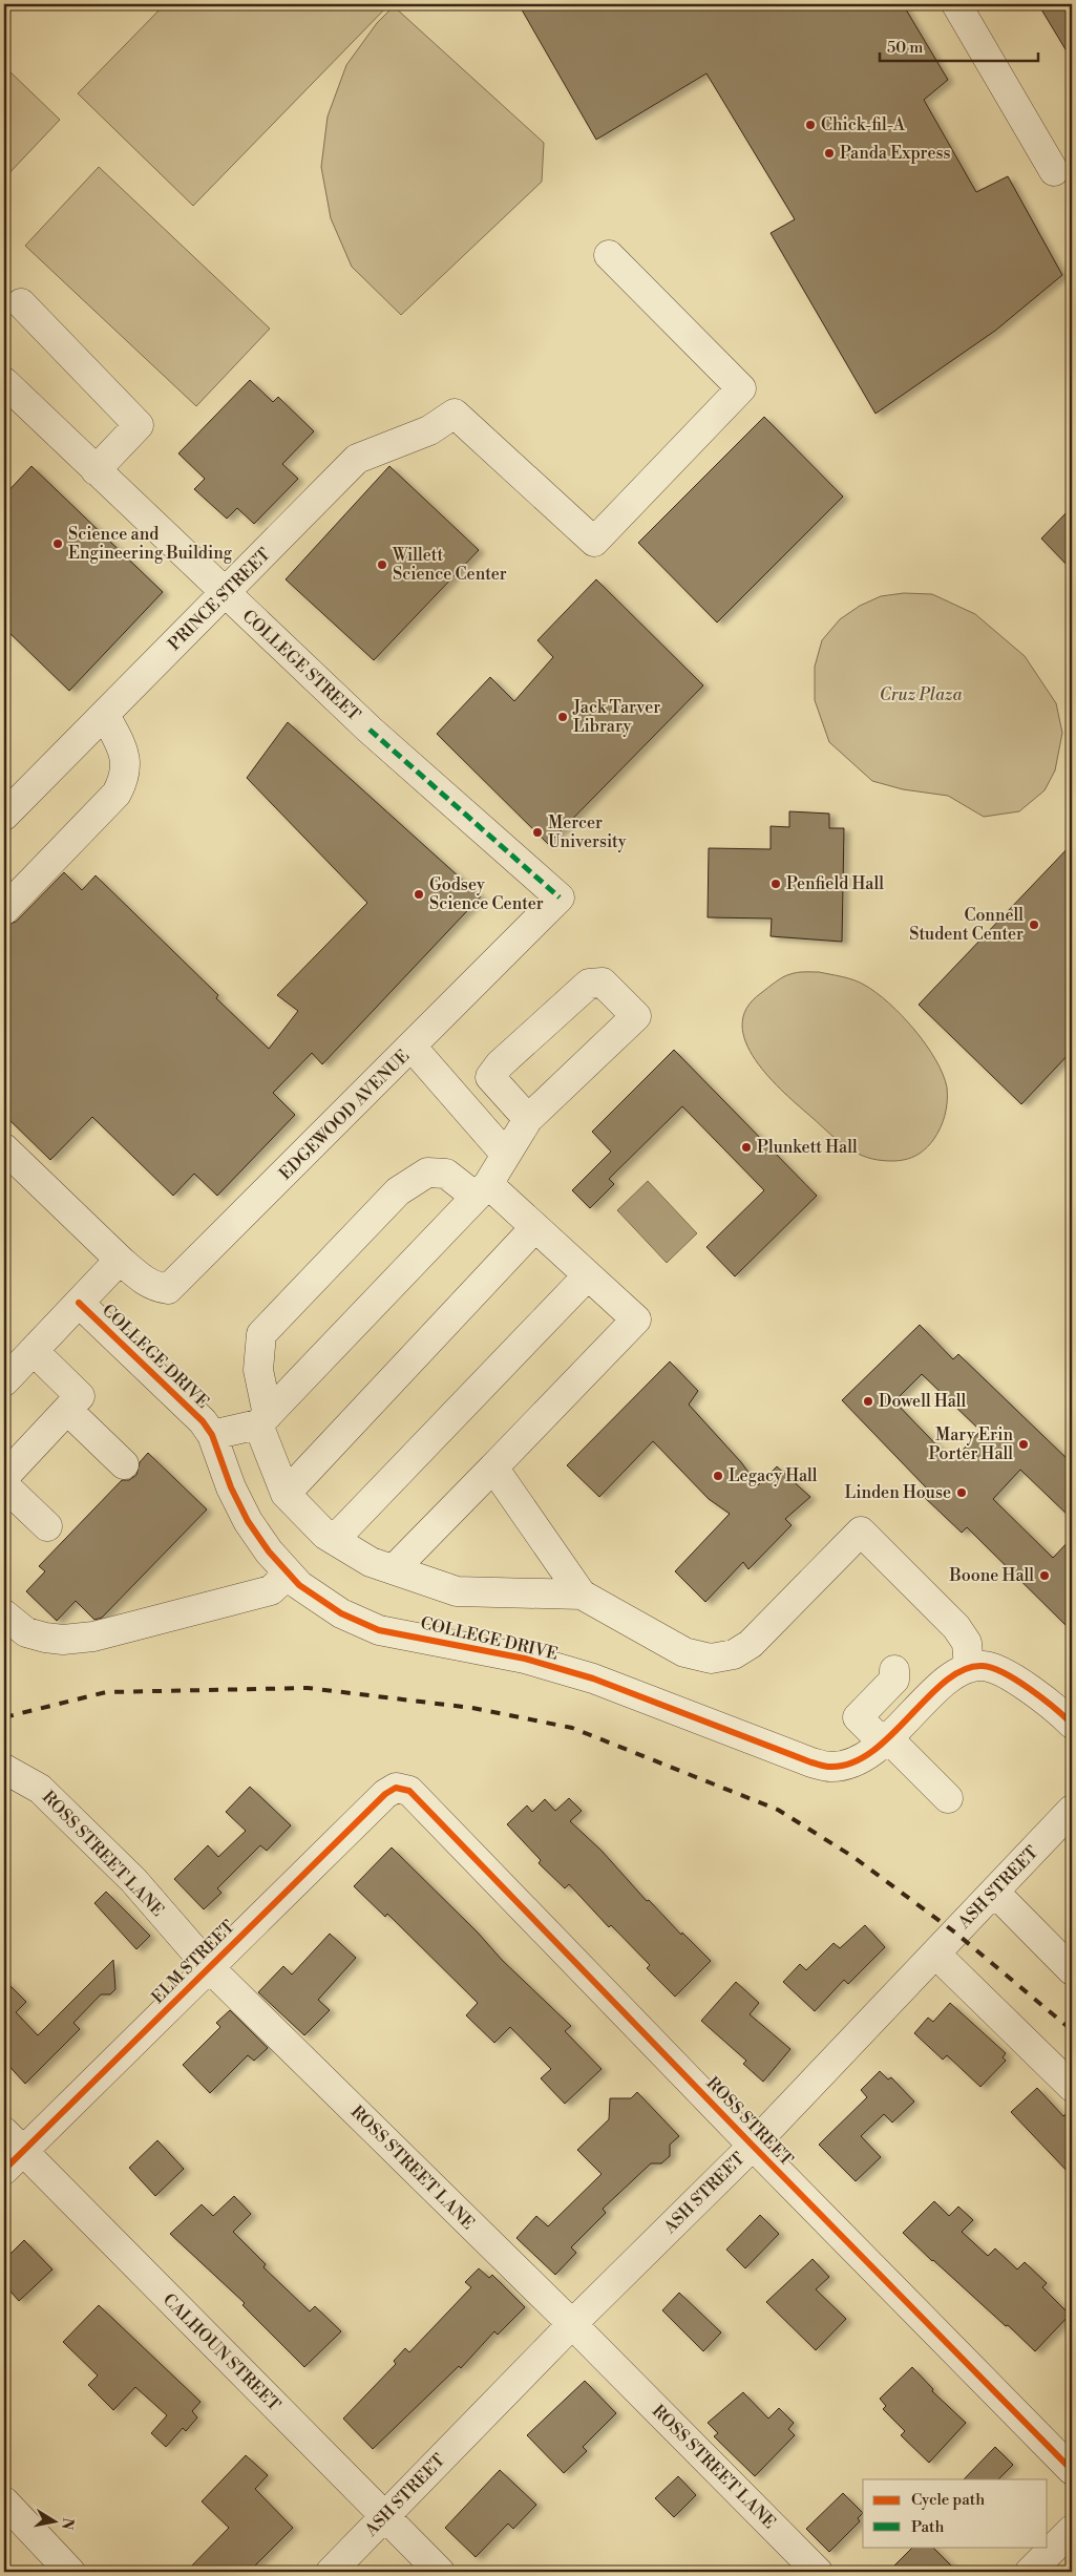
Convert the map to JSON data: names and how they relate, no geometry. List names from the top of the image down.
{
  "streets": {
    "street": [
      "PRINCE STREET",
      "COLLEGE STREET",
      "EDGEWOOD AVENUE",
      "COLLEGE DRIVE",
      "ROSS STREET LANE",
      "ASH STREET",
      "ELM STREET",
      "ROSS STREET",
      "CALHOUN STREET"
    ]
  },
  "crossings": [
    ["PRINCE STREET", "COLLEGE STREET"],
    ["COLLEGE STREET", "EDGEWOOD AVENUE"],
    ["ROSS STREET LANE", "ASH STREET"],
    ["ROSS STREET LANE", "ELM STREET"],
    ["ASH STREET", "ROSS STREET"],
    ["ASH STREET", "CALHOUN STREET"],
    ["ELM STREET", "ROSS STREET"],
    ["ELM STREET", "CALHOUN STREET"]
  ],
  "parks": ["Cruz Plaza"],
  "places": [
    "Chick-fil-A",
    "Panda Express",
    "Science and Engineering Building",
    "Willett Science Center",
    "Jack Tarver Library",
    "Mercer University",
    "Penfield Hall",
    "Godsey Science Center",
    "Connell Student Center",
    "Plunkett Hall",
    "Dowell Hall",
    "Mary Erin Porter Hall",
    "Legacy Hall",
    "Linden House",
    "Boone Hall"
  ],
  "legend": ["Cycle path", "Path"],
  "scale_bar": "50 m",
  "north": "right"
}
